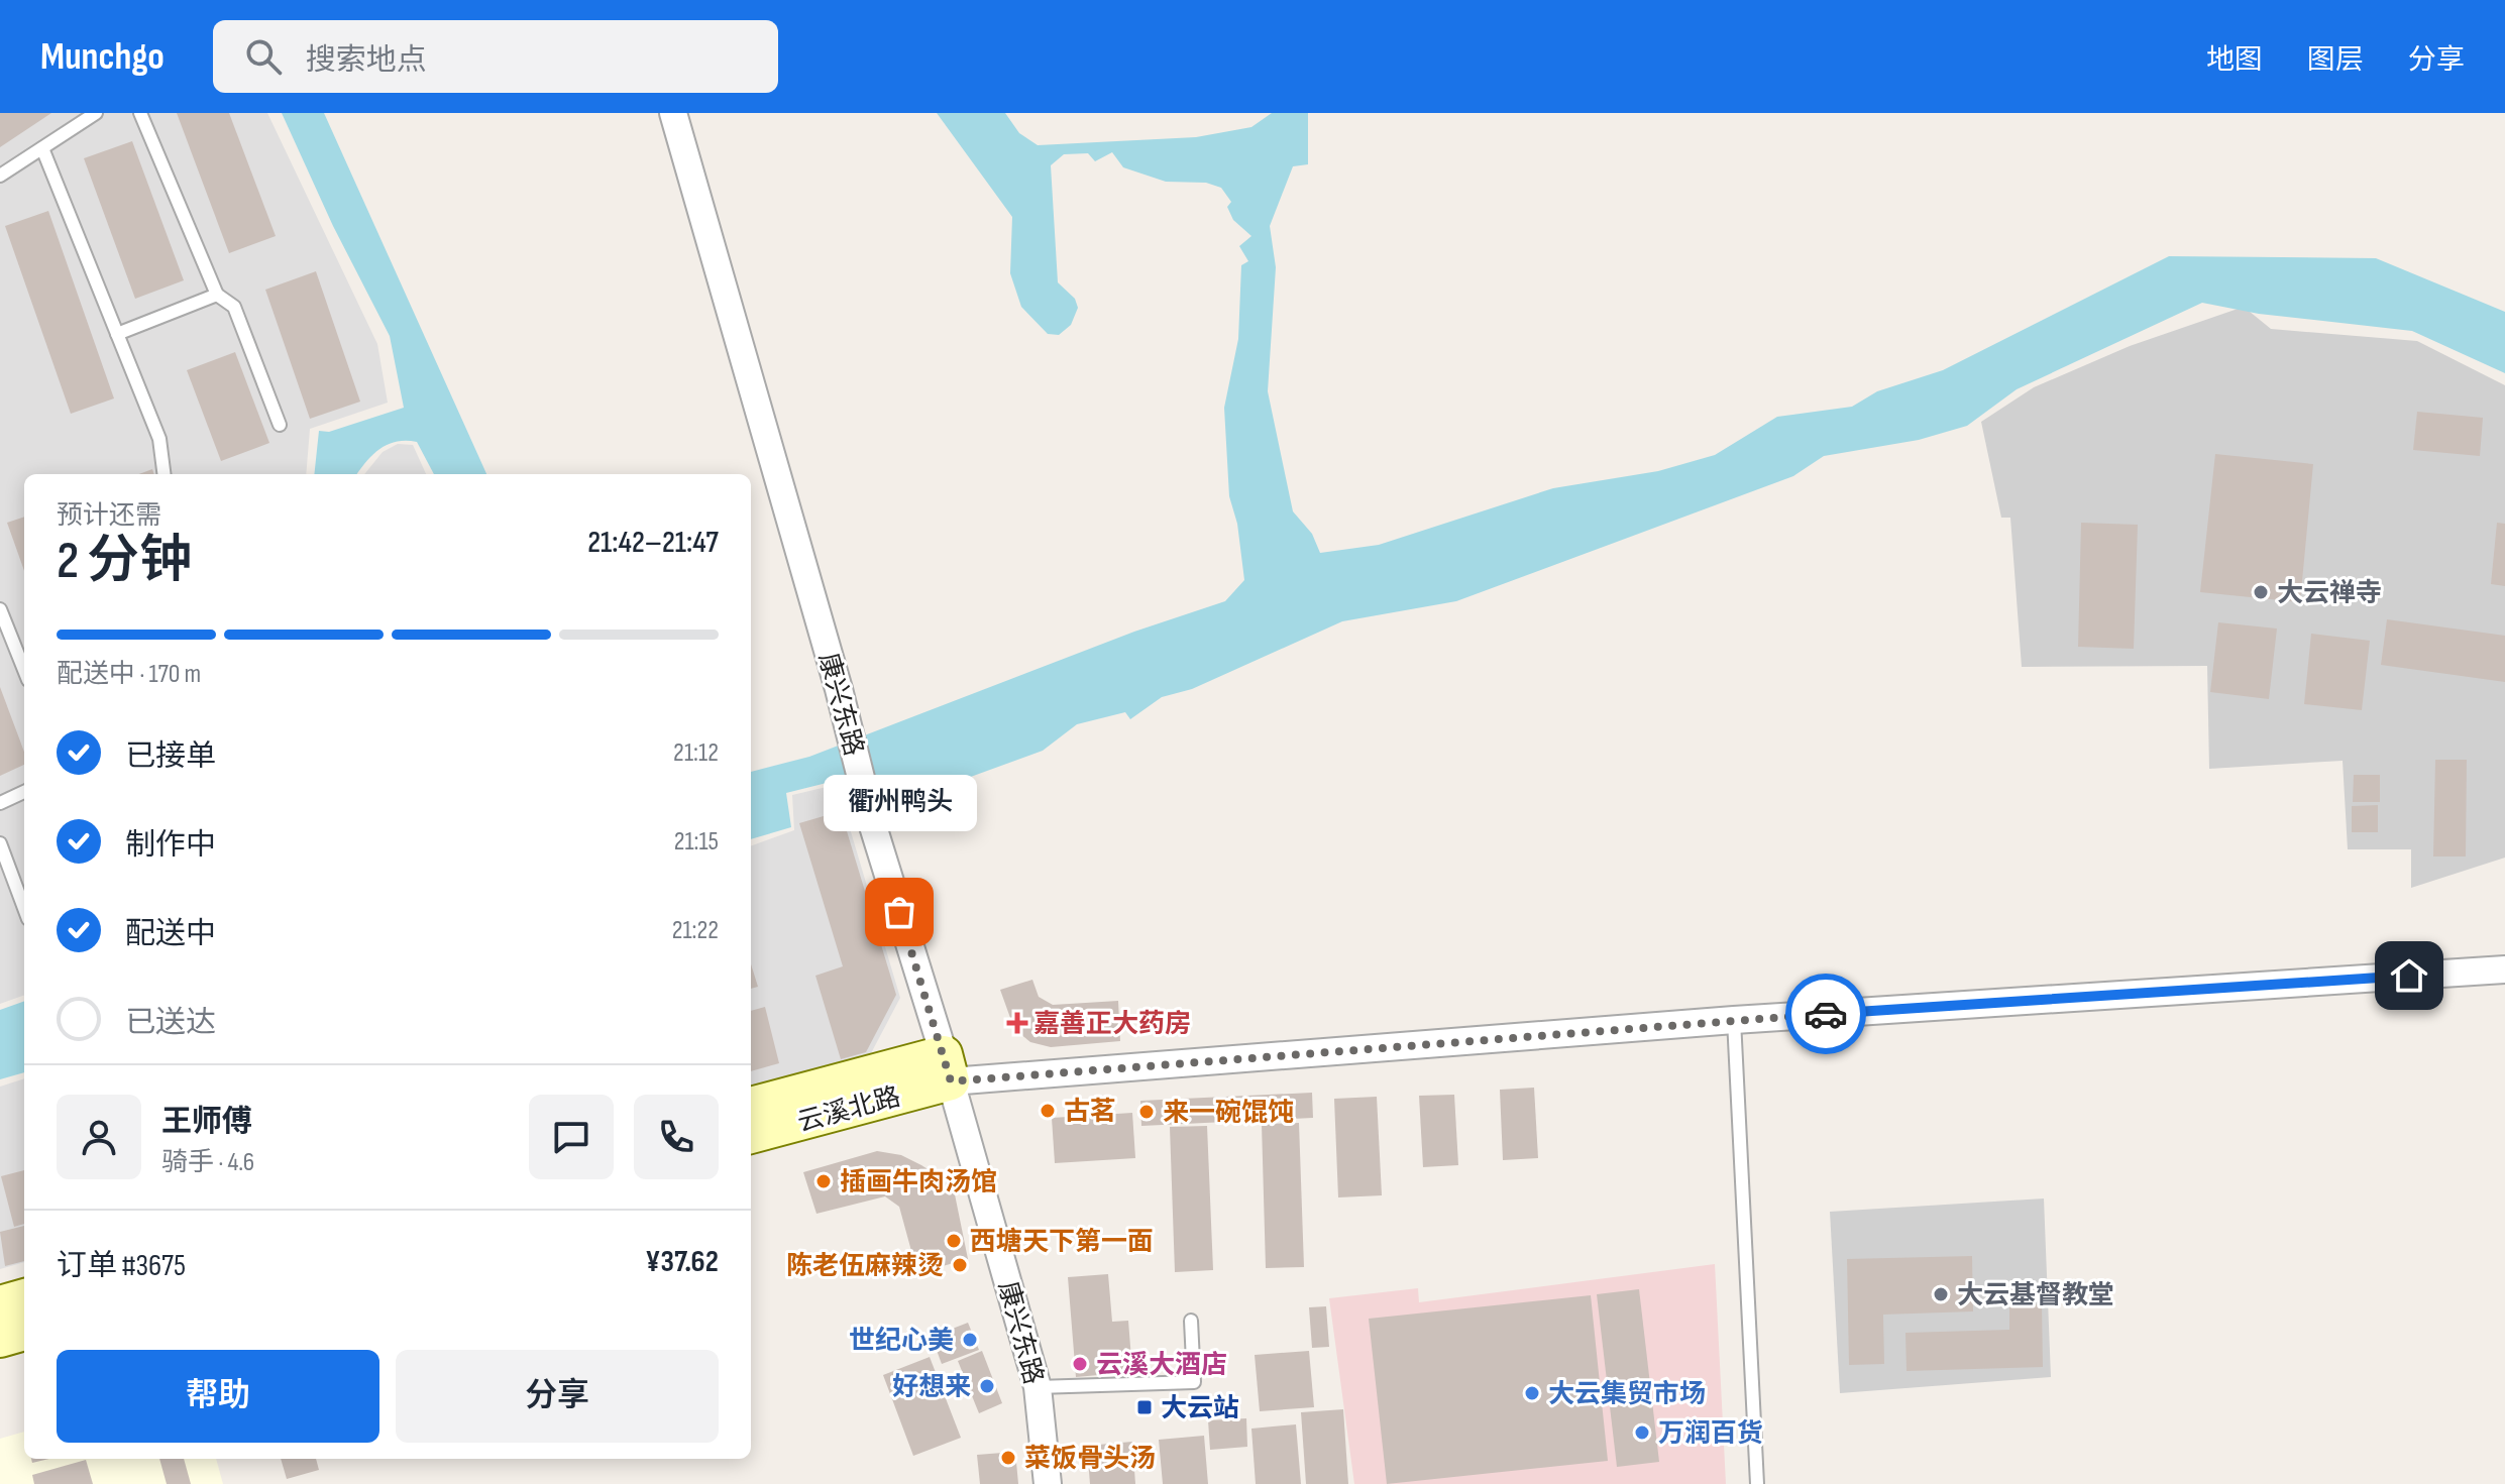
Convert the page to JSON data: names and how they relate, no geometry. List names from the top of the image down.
{
  "streets": {
    "street": ["康兴东路", "云溪北路"]
  },
  "crossings": [
    ["康兴东路", "云溪北路"]
  ],
  "places": {
    "other": [
      "大云禅寺",
      "衢州鸭头",
      "古茗",
      "来一碗馄饨",
      "插画牛肉汤馆",
      "西塘天下第一面",
      "陈老伍麻辣烫",
      "大云基督教堂",
      "世纪心美",
      "云溪大酒店",
      "好想来",
      "大云集贸市场",
      "万润百货",
      "菜饭骨头汤"
    ],
    "health": ["嘉善正大药房"],
    "transit": ["大云站"]
  },
  "page": {
    "header": "Munchgo",
    "search": "搜索地点",
    "nav": ["地图", "图层", "分享"],
    "heading": ["2 分钟", "预计还需", "21:42–21:47"],
    "panel": [
      "王师傅",
      "骑手 · 4.6",
      "订单 #3675",
      "¥37.62"
    ],
    "bar": "配送中 · 170 m",
    "list": [
      ["已接单", "21:12"],
      ["制作中", "21:15"],
      ["配送中", "21:22"],
      "已送达"
    ],
    "bubble": "衢州鸭头",
    "buttons": ["帮助", "分享"]
  }
}
